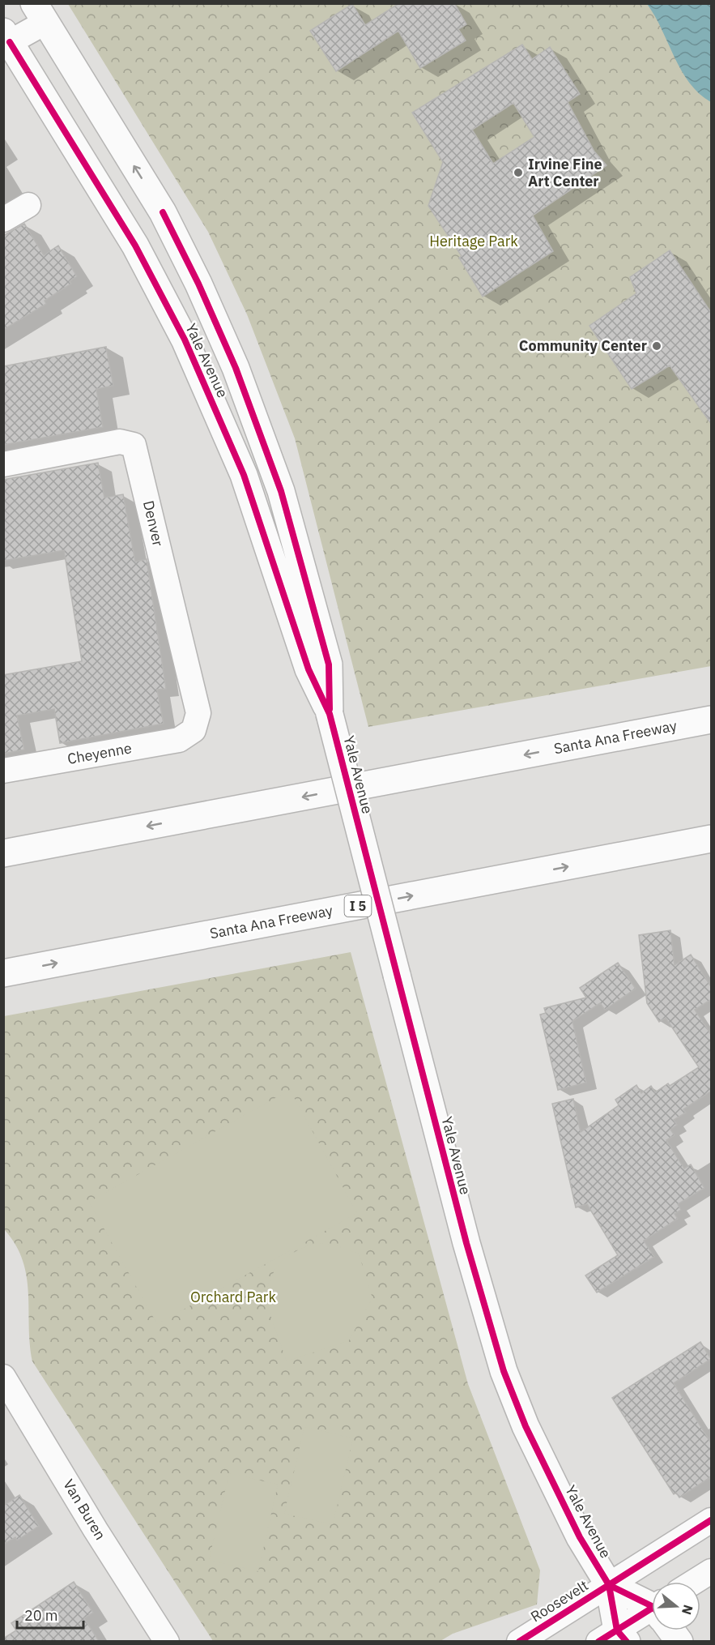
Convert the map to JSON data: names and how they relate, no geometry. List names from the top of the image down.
{
  "streets": {
    "main road": ["Yale Avenue", "Santa Ana Freeway", "I 5"],
    "street": [
      "Denver",
      "Cheyenne",
      "Van Buren",
      "Roosevelt"
    ]
  },
  "crossings": [
    ["Yale Avenue", "Roosevelt"],
    ["Denver", "Cheyenne"]
  ],
  "parks": ["Heritage Park", "Orchard Park"],
  "places": ["Irvine Fine Art Center", "Community Center"],
  "scale_bar": "20 m",
  "north": "right"
}
